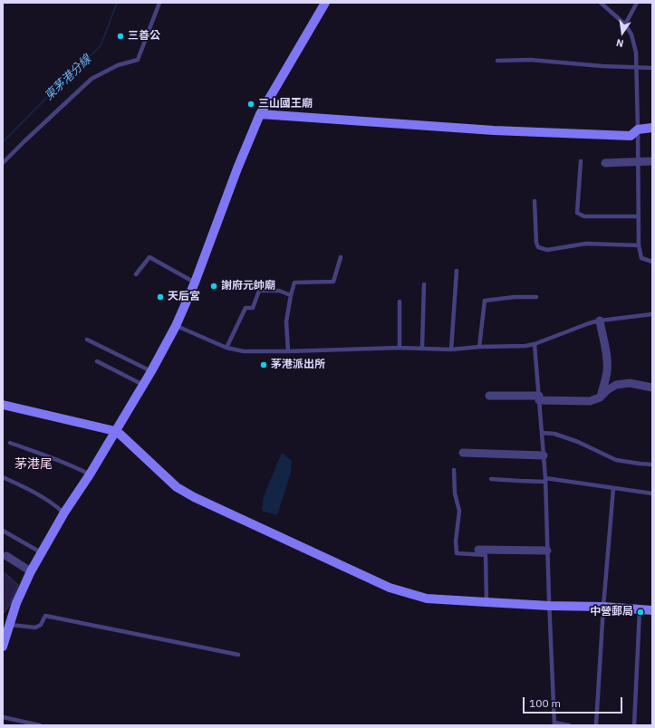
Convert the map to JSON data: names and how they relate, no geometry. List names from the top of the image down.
{
  "districts": ["茅港尾"],
  "water": ["東茅港分線"],
  "places": [
    "三善公",
    "三山國王廟",
    "謝府元帥廟",
    "天后宮",
    "茅港派出所",
    "中營郵局"
  ],
  "scale_bar": "100 m",
  "north": "bottom"
}
